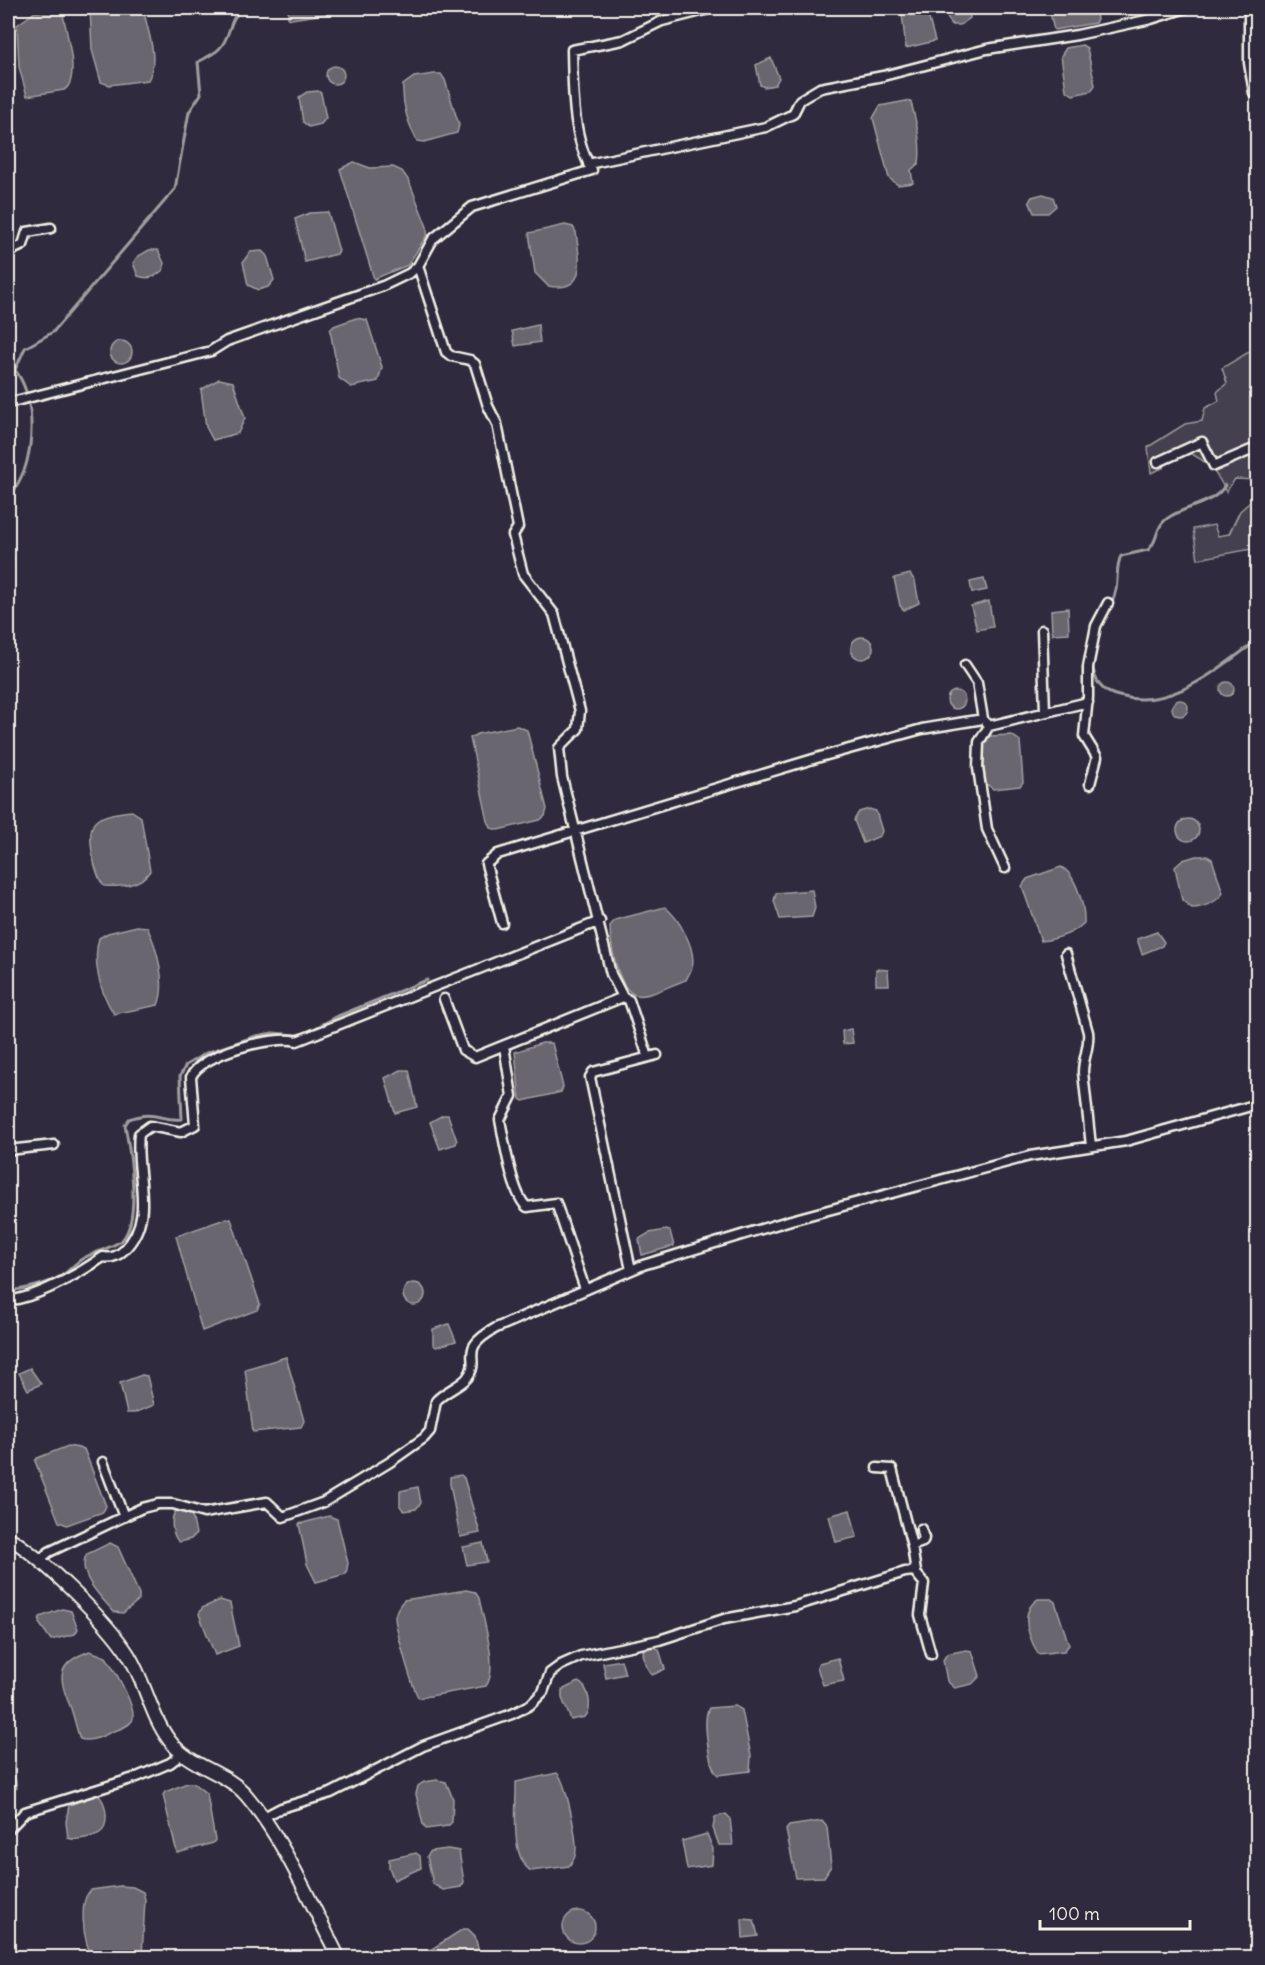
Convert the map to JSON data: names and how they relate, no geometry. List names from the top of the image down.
{
  "scale_bar": "100 m"
}
